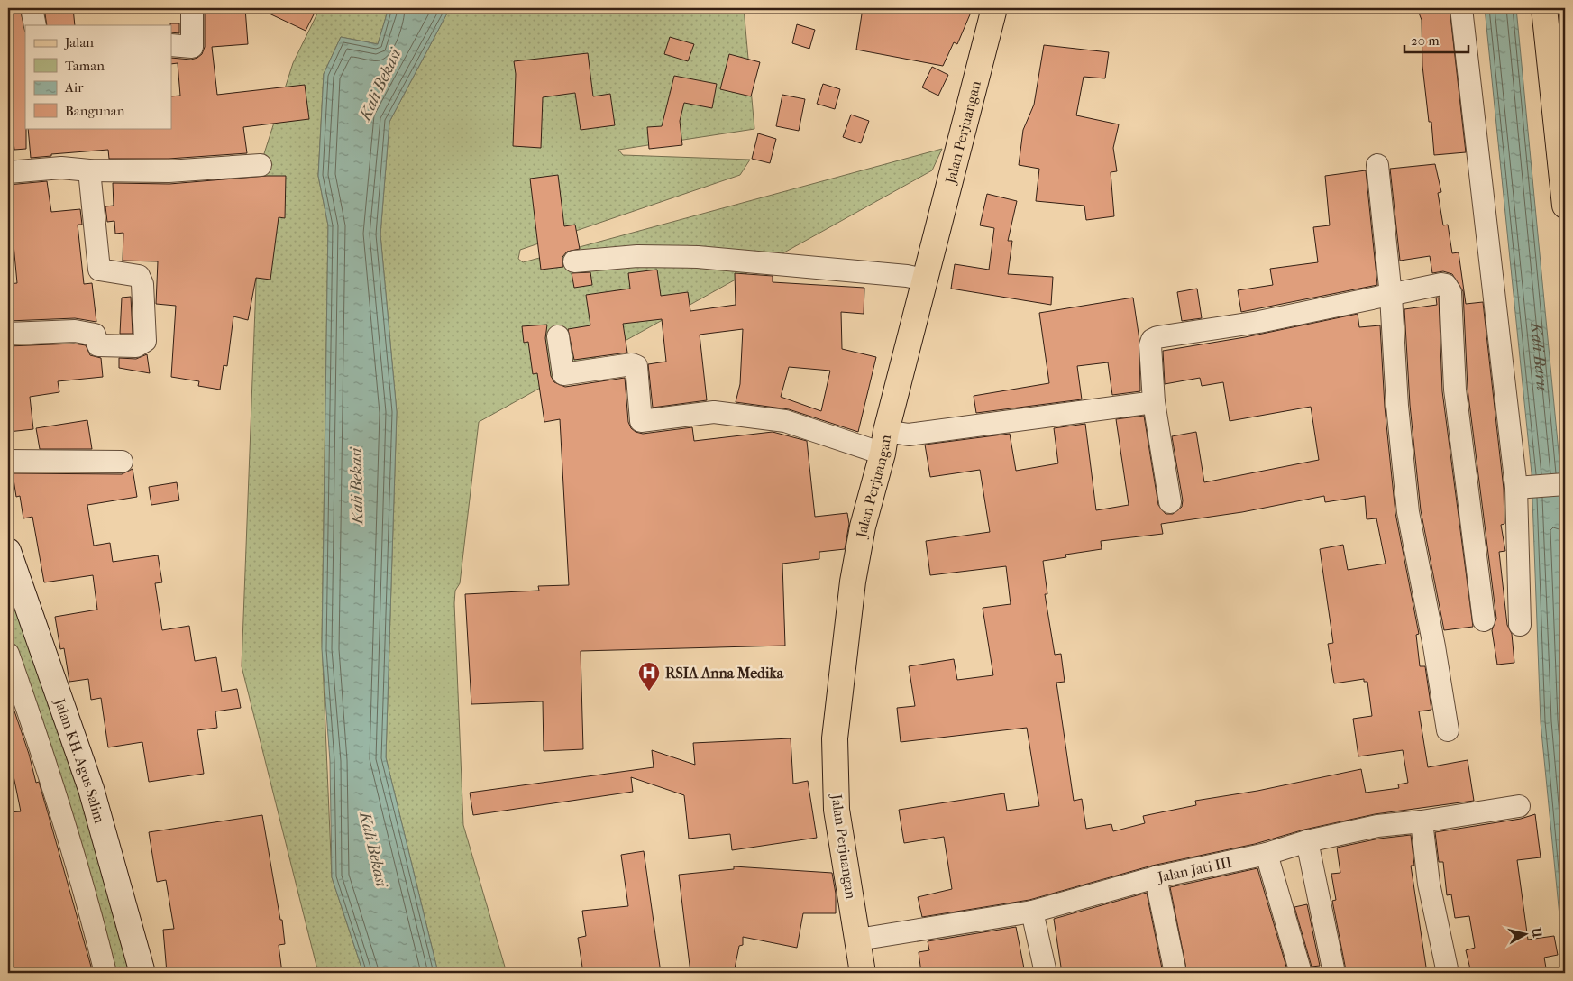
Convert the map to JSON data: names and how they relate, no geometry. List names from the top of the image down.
{
  "streets": {
    "main road": ["Jalan Perjuangan"],
    "street": ["Jalan KH. Agus Salim", "Jalan Jati III"]
  },
  "crossings": [
    ["Jalan Perjuangan", "Jalan Jati III"]
  ],
  "water": ["Kali Bekasi", "Kali Baru"],
  "places": {
    "hospital": ["RSIA Anna Medika"]
  },
  "legend": [
    "Jalan",
    "Taman",
    "Air",
    "Bangunan"
  ],
  "scale_bar": "20 m",
  "north": "right"
}
